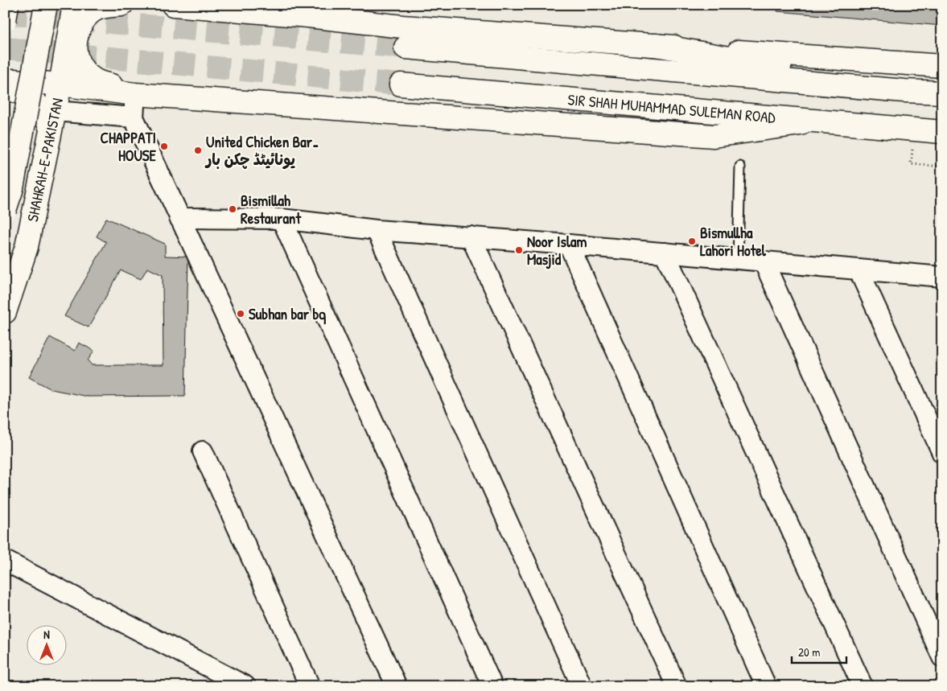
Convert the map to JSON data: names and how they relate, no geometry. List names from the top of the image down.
{
  "streets": {
    "main road": ["SIR SHAH MUHAMMAD SULEMAN ROAD", "SHAHRAH-E-PAKISTAN"]
  },
  "places": [
    "CHAPPATI HOUSE",
    "United Chicken Bar۔ یونائیٹڈ چکن بار",
    "Bismillah Restaurant",
    "Bismullha Lahori Hotel",
    "Noor Islam Masjid",
    "Subhan bar bq"
  ],
  "scale_bar": "20 m",
  "north": "top"
}
